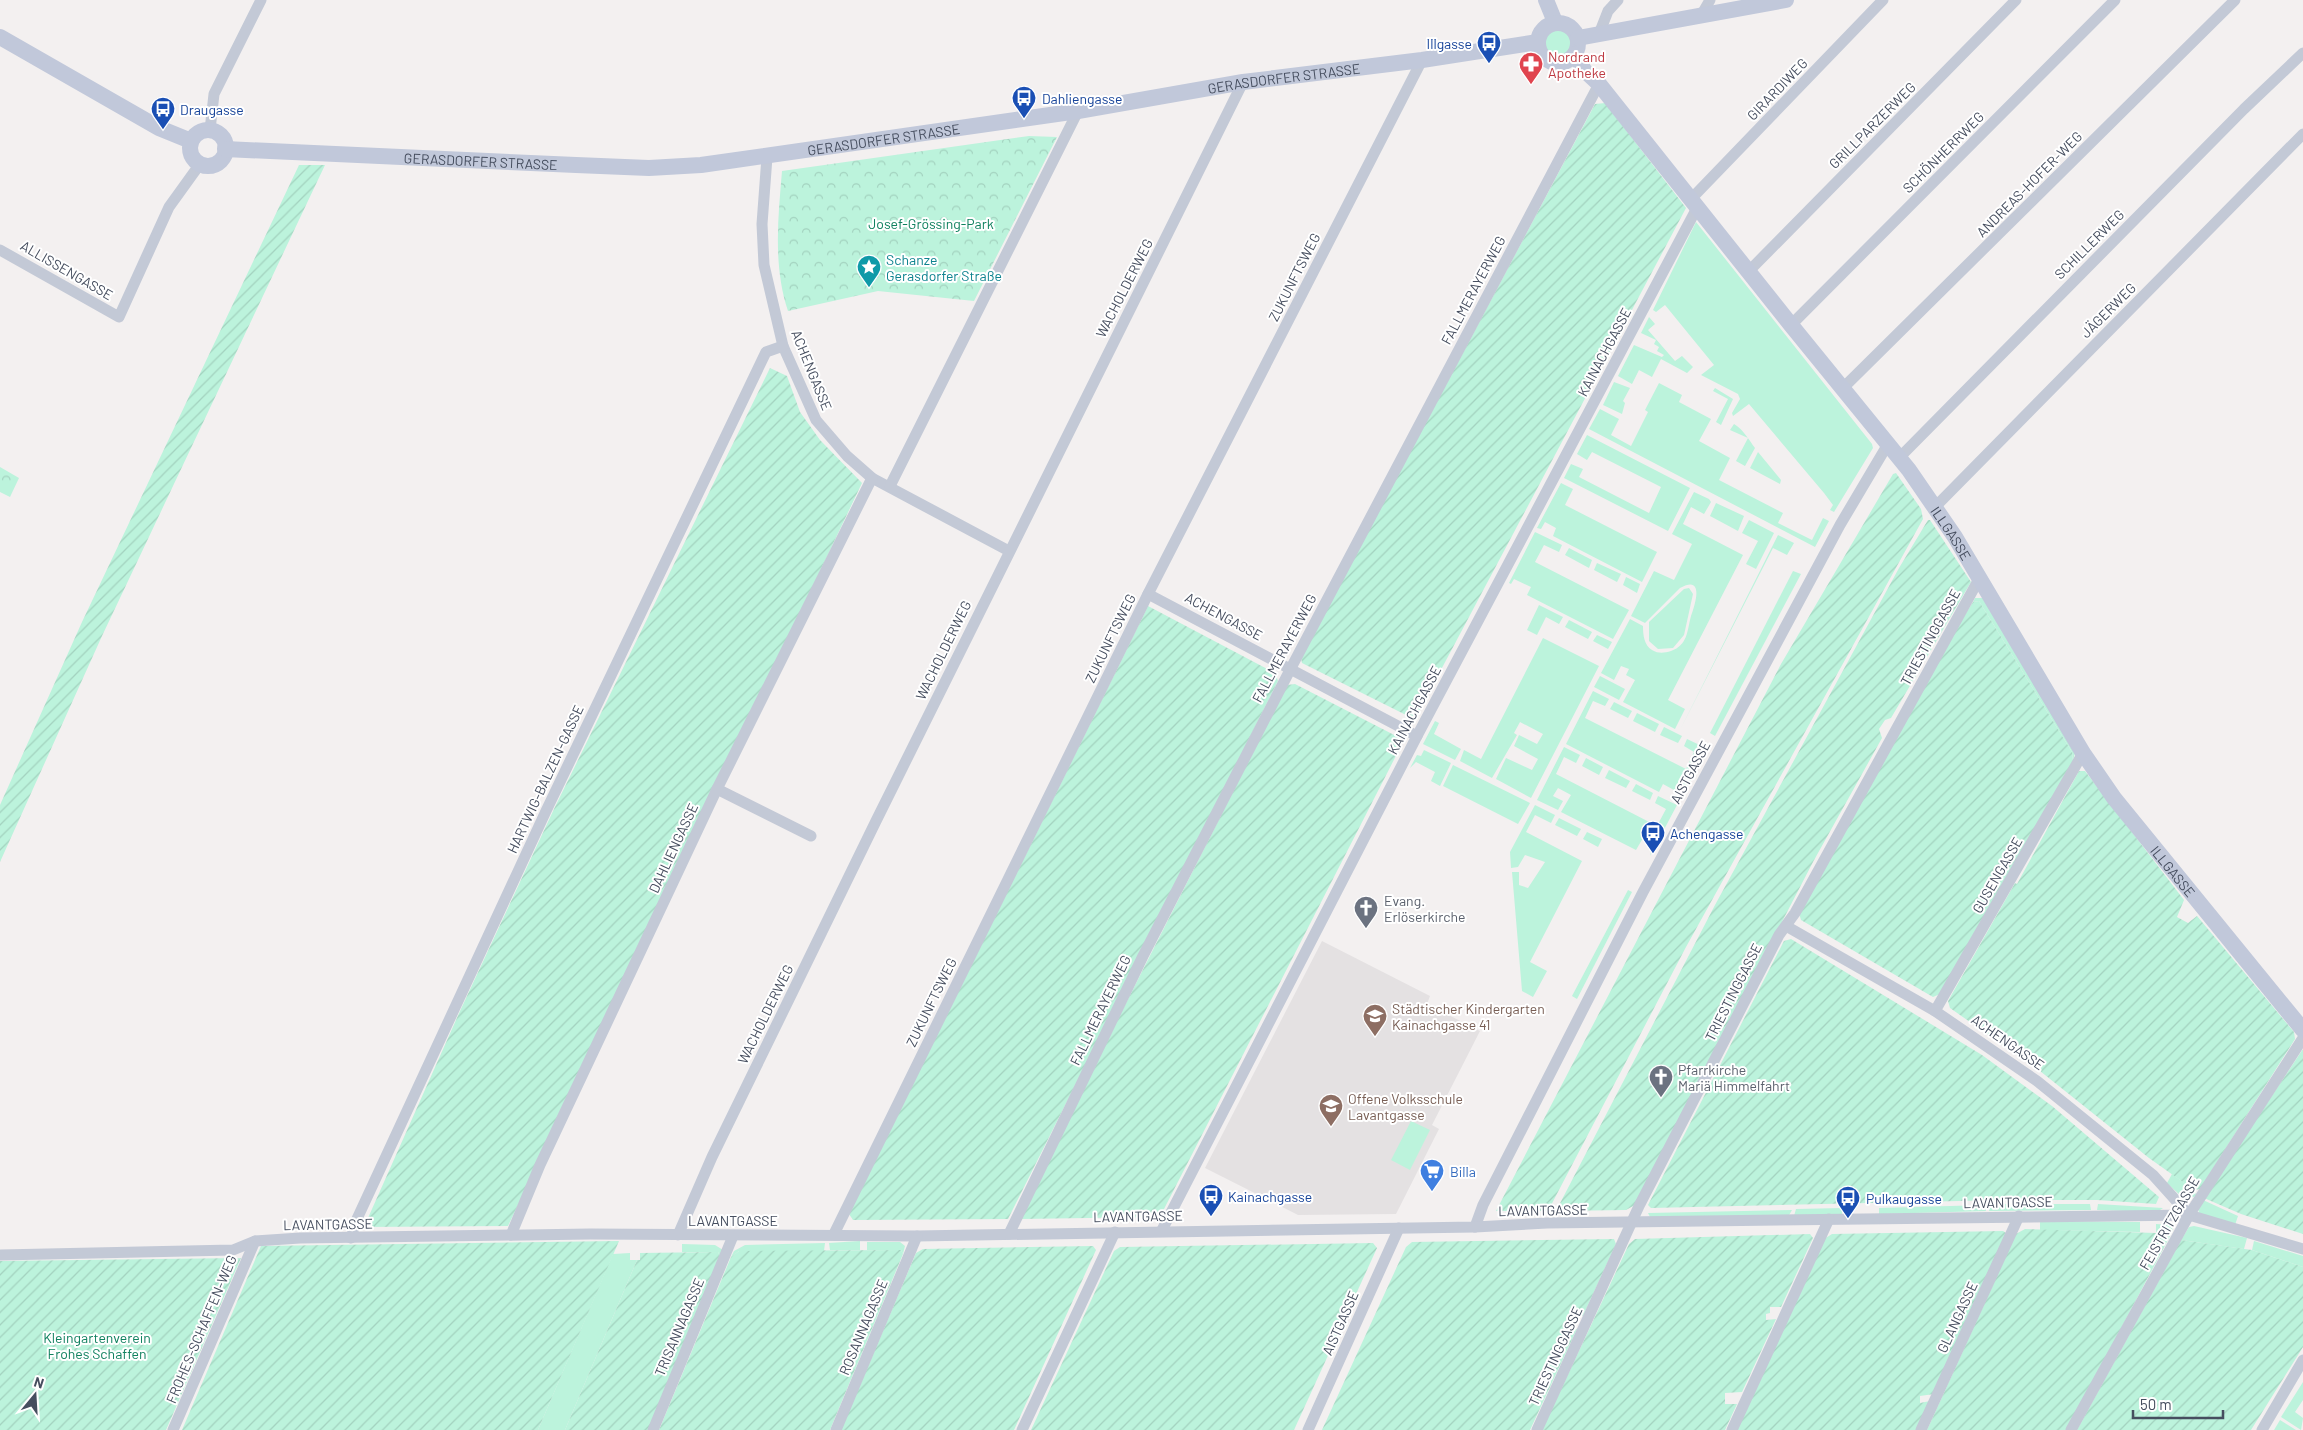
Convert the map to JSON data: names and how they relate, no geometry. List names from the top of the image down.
{
  "streets": {
    "main road": ["GERASDORFER STRASSE", "ILLGASSE"],
    "street": [
      "GIRARDIWEG",
      "GRILLPARZERWEG",
      "SCHÖNHERRWEG",
      "ANDREAS-HOFER-WEG",
      "SCHILLERWEG",
      "ALLISSENGASSE",
      "ZUKUNFTSWEG",
      "WACHOLDERWEG",
      "FALLMERAYERWEG",
      "JÄGERWEG",
      "KAINACHGASSE",
      "ACHENGASSE",
      "TRIESTINGGASSE",
      "AISTGASSE",
      "HARTWIG-BALZEN-GASSE",
      "DAHLIENGASSE",
      "GUSENGASSE",
      "LAVANTGASSE",
      "FEISTRITZGASSE",
      "GLANGASSE",
      "TRISANNAGASSE",
      "ROSANNAGASSE",
      "FROHES-SCHAFFEN-WEG"
    ]
  },
  "crossings": [
    ["GERASDORFER STRASSE", "ALLISSENGASSE"],
    ["GERASDORFER STRASSE", "ZUKUNFTSWEG"],
    ["GERASDORFER STRASSE", "WACHOLDERWEG"],
    ["GERASDORFER STRASSE", "ACHENGASSE"],
    ["GERASDORFER STRASSE", "ILLGASSE"],
    ["GIRARDIWEG", "KAINACHGASSE"],
    ["GIRARDIWEG", "ILLGASSE"],
    ["GRILLPARZERWEG", "ILLGASSE"],
    ["SCHÖNHERRWEG", "ILLGASSE"],
    ["ANDREAS-HOFER-WEG", "ILLGASSE"],
    ["SCHILLERWEG", "ILLGASSE"],
    ["ZUKUNFTSWEG", "ACHENGASSE"],
    ["ZUKUNFTSWEG", "LAVANTGASSE"],
    ["WACHOLDERWEG", "ACHENGASSE"],
    ["WACHOLDERWEG", "LAVANTGASSE"],
    ["FALLMERAYERWEG", "ACHENGASSE"],
    ["FALLMERAYERWEG", "ILLGASSE"],
    ["FALLMERAYERWEG", "LAVANTGASSE"],
    ["JÄGERWEG", "ILLGASSE"],
    ["KAINACHGASSE", "ACHENGASSE"],
    ["KAINACHGASSE", "ILLGASSE"],
    ["KAINACHGASSE", "LAVANTGASSE"],
    ["ACHENGASSE", "TRIESTINGGASSE"],
    ["ACHENGASSE", "HARTWIG-BALZEN-GASSE"],
    ["ACHENGASSE", "DAHLIENGASSE"],
    ["ACHENGASSE", "GUSENGASSE"],
    ["ACHENGASSE", "LAVANTGASSE"],
    ["ACHENGASSE", "FEISTRITZGASSE"],
    ["ILLGASSE", "TRIESTINGGASSE"],
    ["ILLGASSE", "AISTGASSE"],
    ["ILLGASSE", "GUSENGASSE"],
    ["TRIESTINGGASSE", "LAVANTGASSE"],
    ["AISTGASSE", "LAVANTGASSE"],
    ["HARTWIG-BALZEN-GASSE", "LAVANTGASSE"],
    ["DAHLIENGASSE", "LAVANTGASSE"],
    ["LAVANTGASSE", "FEISTRITZGASSE"],
    ["LAVANTGASSE", "GLANGASSE"],
    ["LAVANTGASSE", "TRISANNAGASSE"],
    ["LAVANTGASSE", "ROSANNAGASSE"],
    ["LAVANTGASSE", "FROHES-SCHAFFEN-WEG"]
  ],
  "parks": ["Josef-Grössing-Park", "Kleingartenverein Frohes Schaffen"],
  "places": {
    "bus stop": [
      "Illgasse",
      "Dahliengasse",
      "Draugasse",
      "Achengasse",
      "Kainachgasse",
      "Pulkaugasse"
    ],
    "pharmacy": ["Nordrand Apotheke"],
    "place": ["Schanze Gerasdorfer Straße"],
    "church": ["Evang. Erlöserkirche", "Pfarrkirche Mariä Himmelfahrt"],
    "school or university": ["Städtischer Kindergarten Kainachgasse 41", "Offene Volksschule Lavantgasse"],
    "supermarket": ["Billa"]
  },
  "scale_bar": "50 m",
  "north": "top"
}
